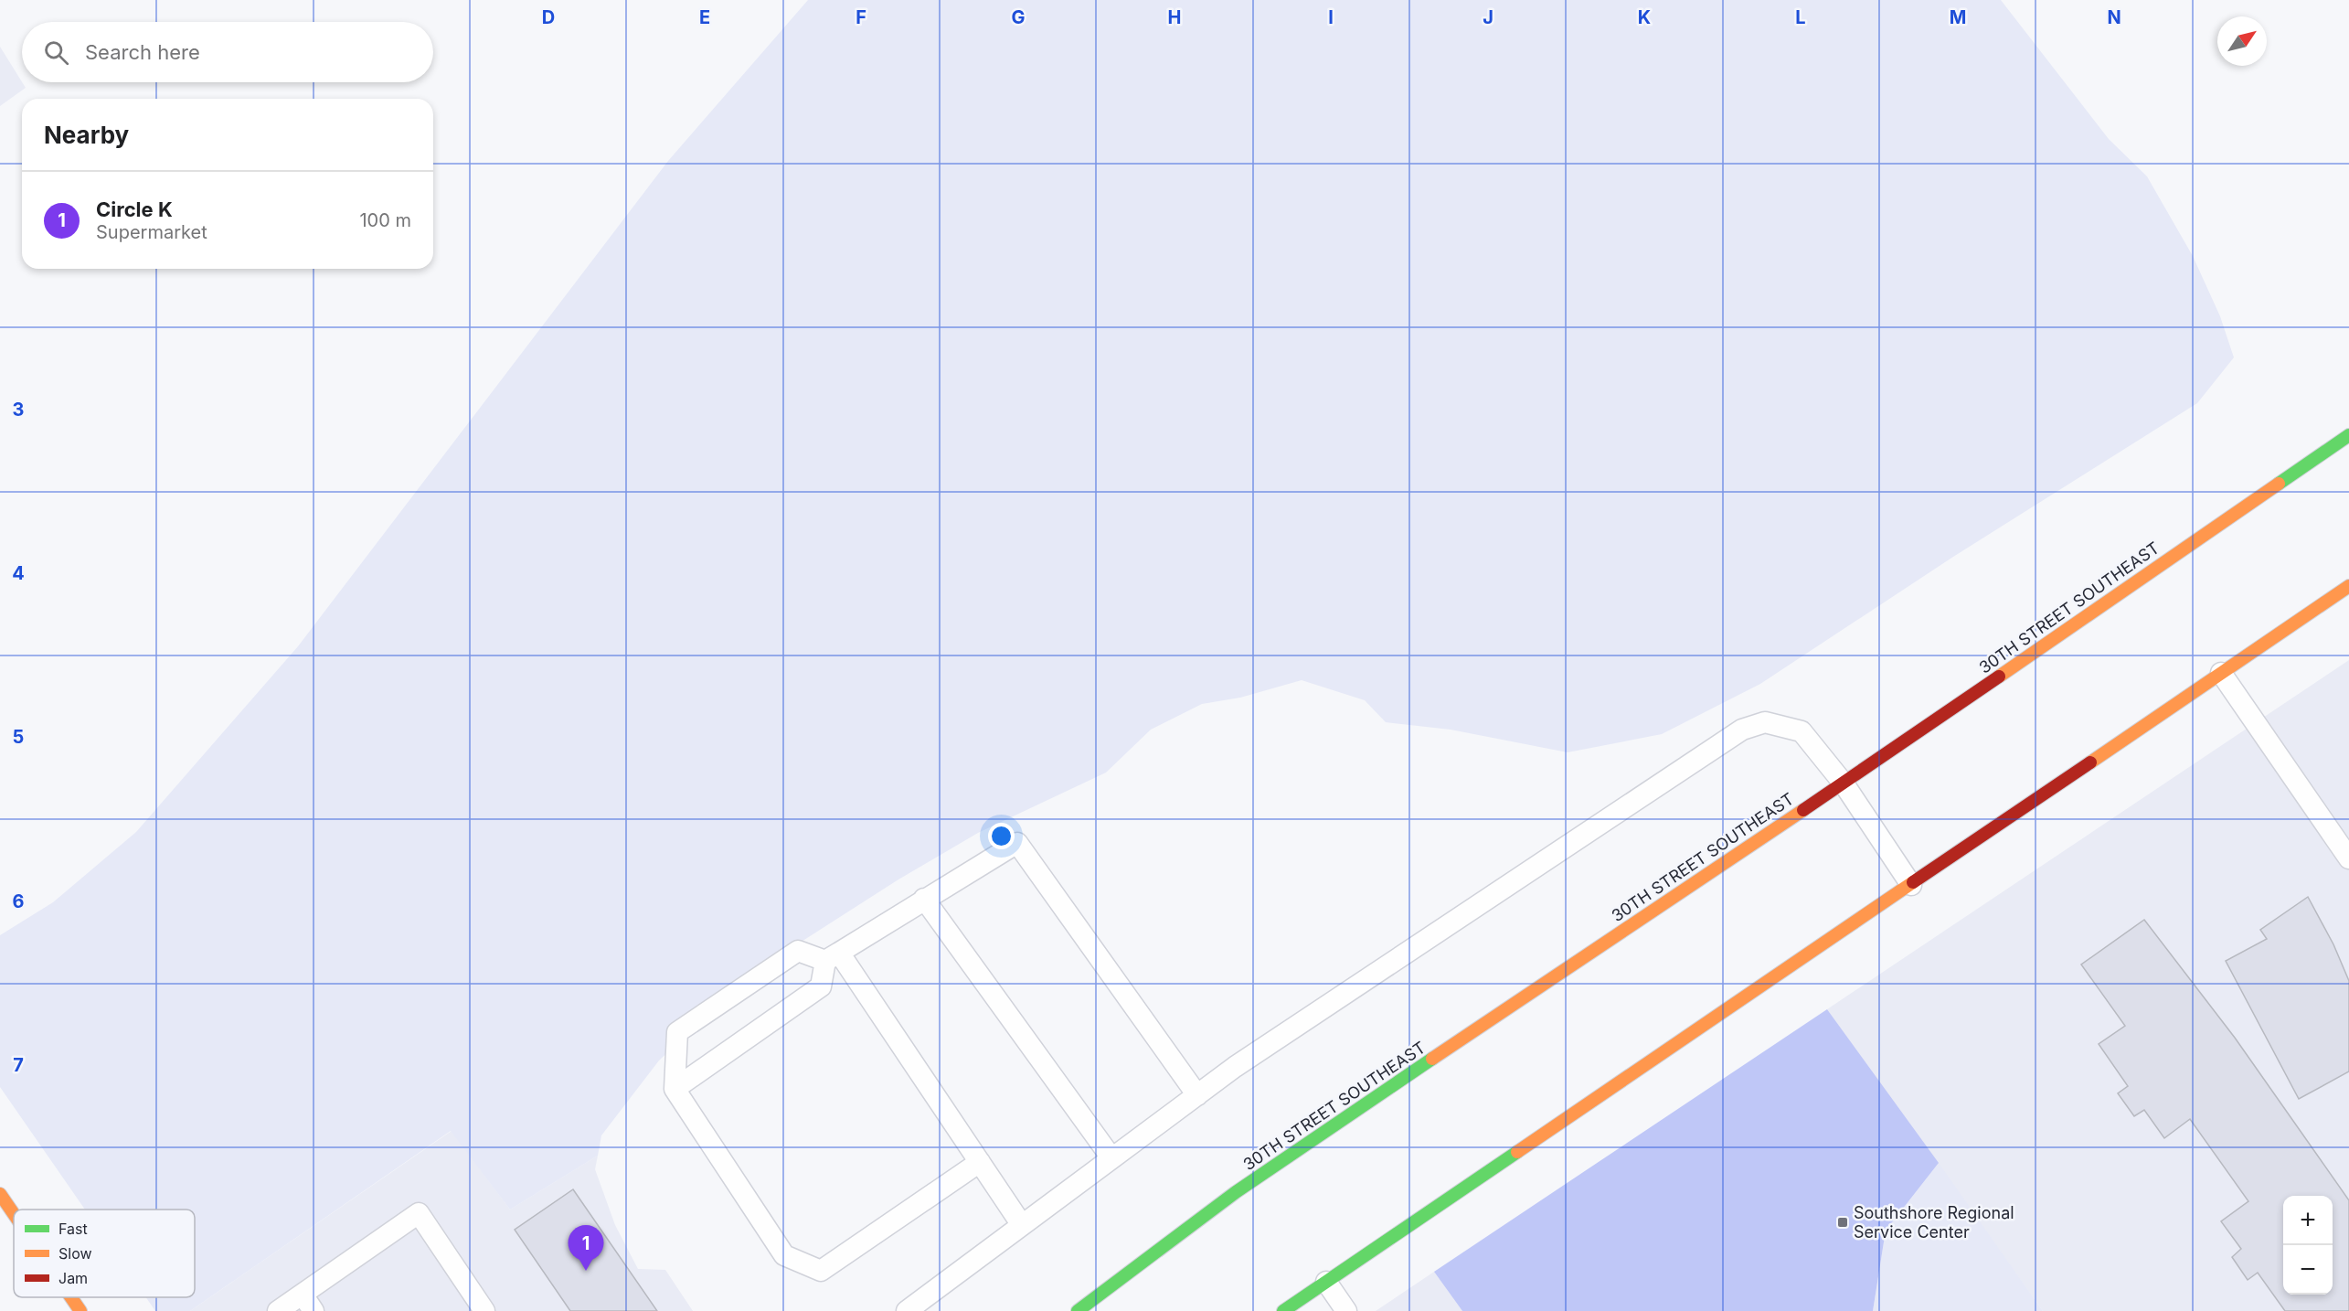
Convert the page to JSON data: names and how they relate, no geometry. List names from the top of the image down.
{
  "streets": {
    "street": ["30TH STREET SOUTHEAST"]
  },
  "places": {
    "transit": ["Southshore Regional Service Center"]
  },
  "legend": ["Fast", "Slow", "Jam"],
  "north": "top right",
  "page": {
    "search": "Search here",
    "heading": "Nearby",
    "list": [
      {
        "mark": "1",
        "name": "Circle K",
        "note": "Supermarket",
        "value": "100 m"
      }
    ],
    "map_buttons": ["+", "−"],
    "pins": "1"
  },
  "grid": {
    "columns": [
      "D",
      "E",
      "F",
      "G",
      "H",
      "I",
      "J",
      "K",
      "L",
      "M",
      "N"
    ],
    "rows": [
      "3",
      "4",
      "5",
      "6",
      "7"
    ]
  }
}
